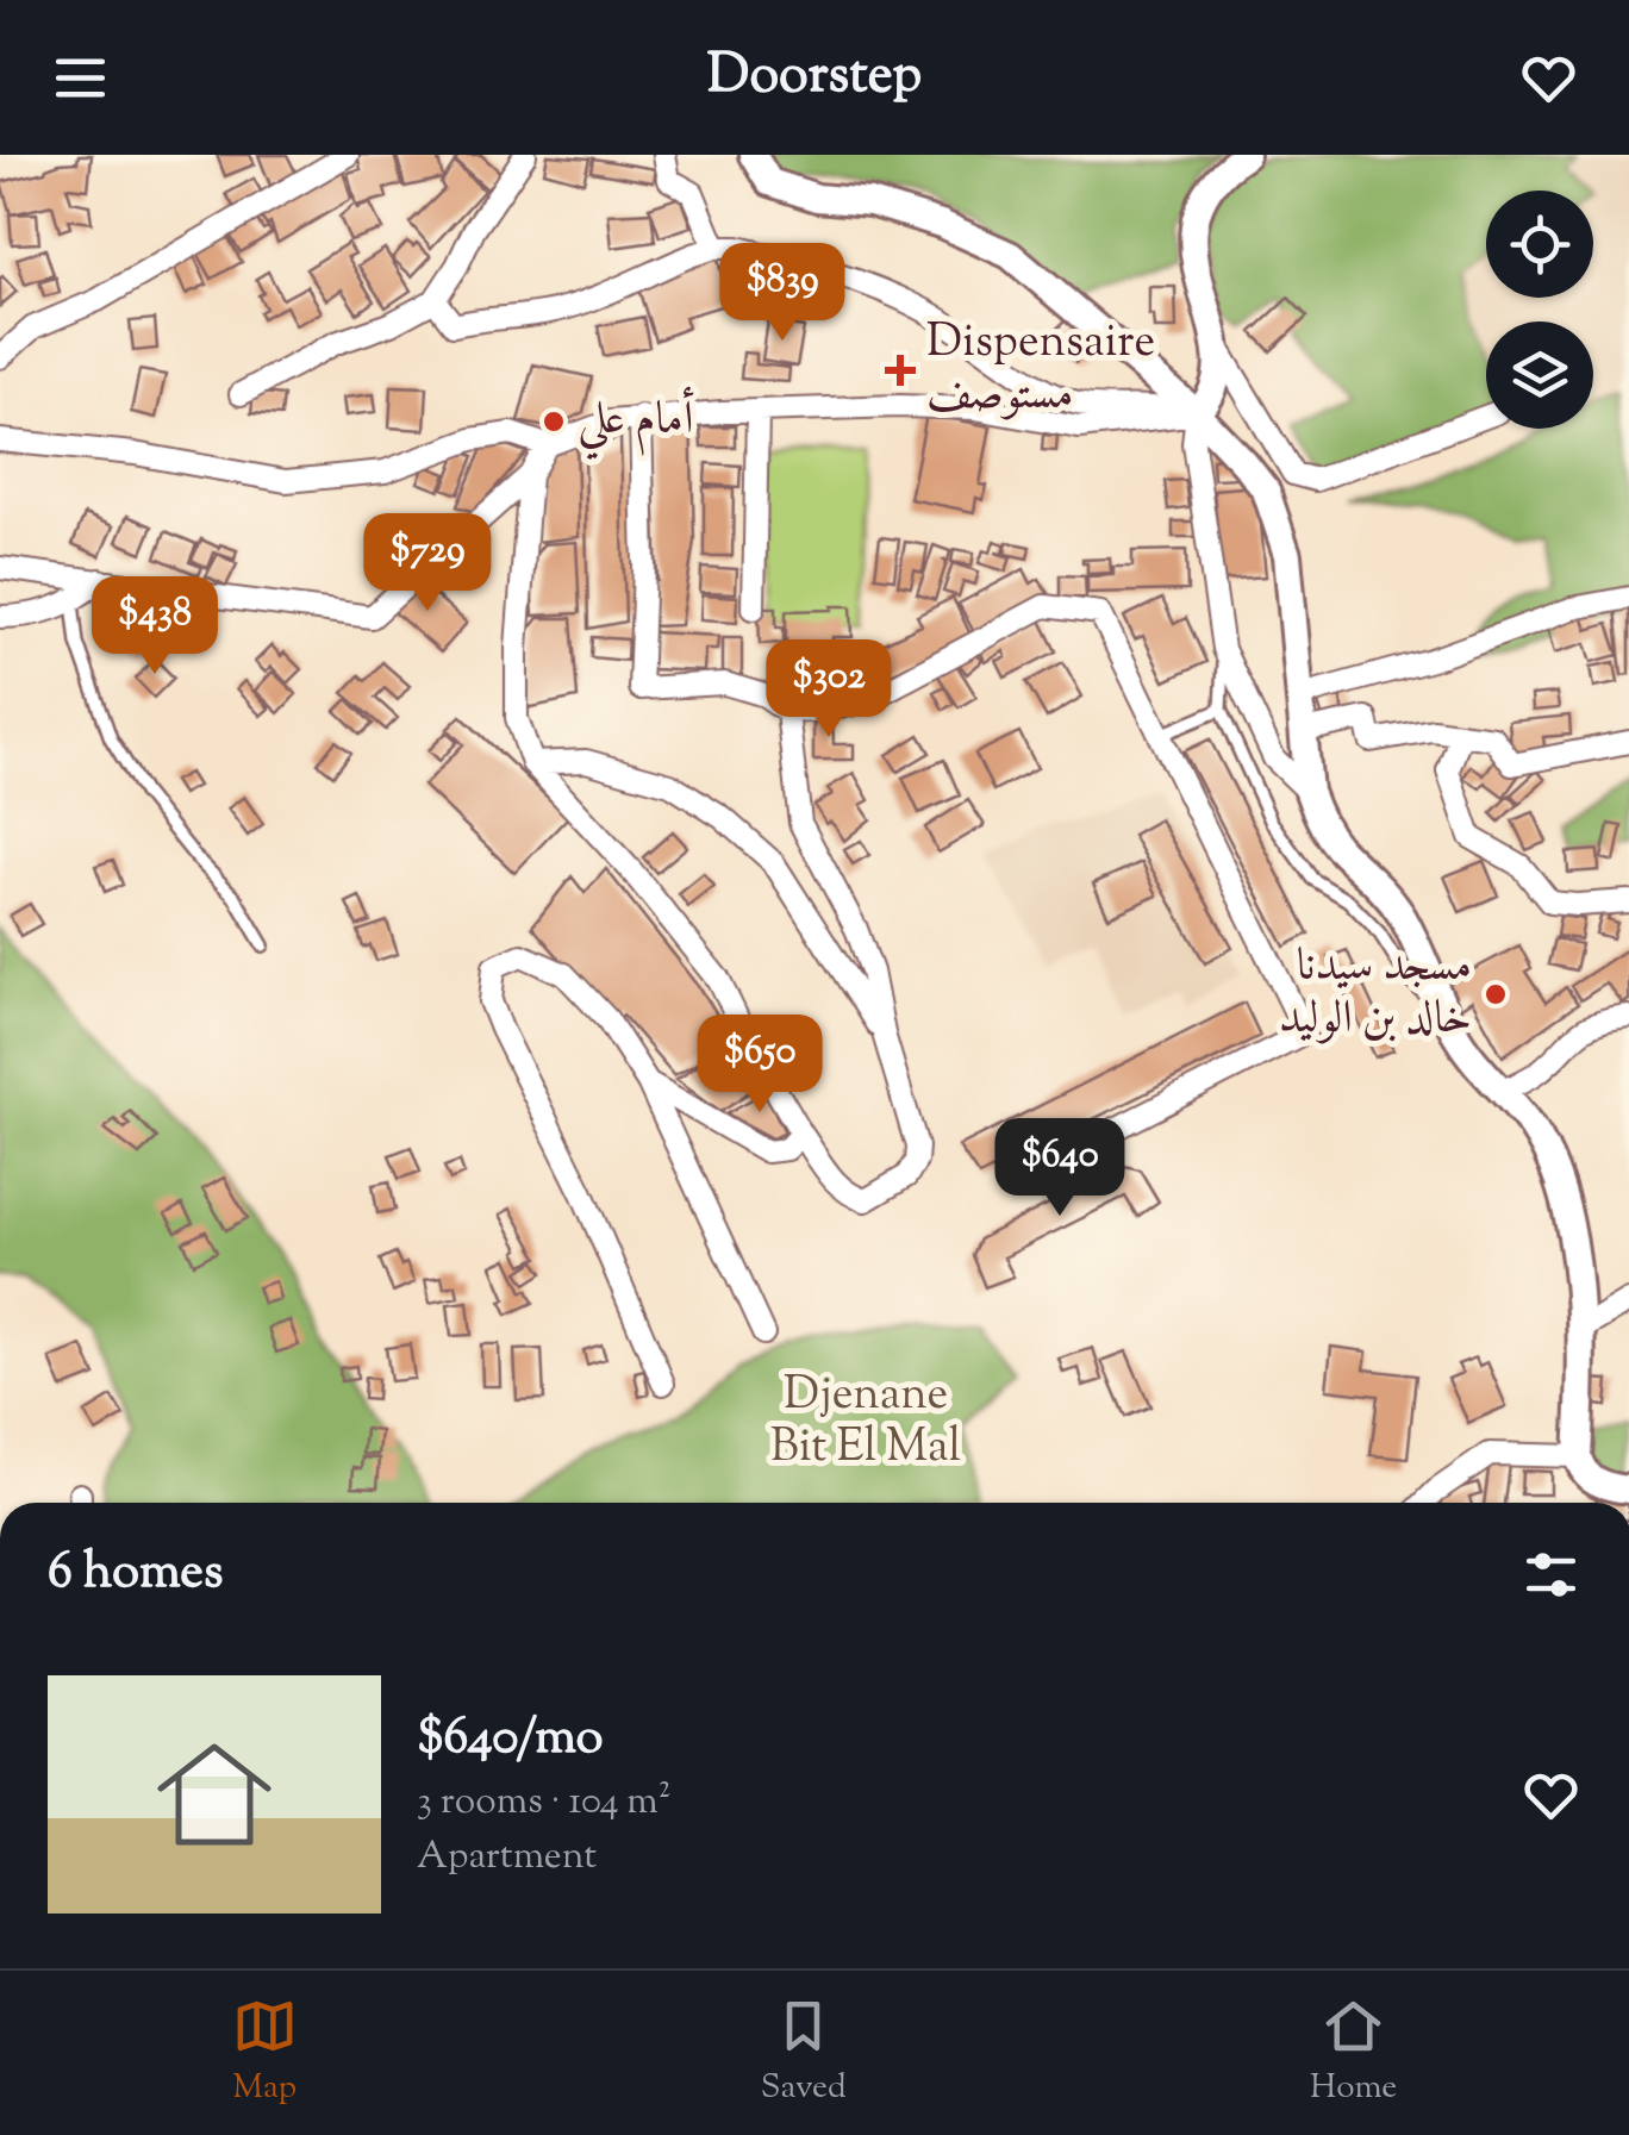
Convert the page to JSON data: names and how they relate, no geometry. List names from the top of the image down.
{
  "parks": ["Djenane Bit El Mal"],
  "places": {
    "health": ["Dispensaire مستوصف"],
    "other": ["أمام علي", "مسجد سيدنا خالد بن الوليد"]
  },
  "page": {
    "header": "Doorstep",
    "price": [
      "$839",
      "$729",
      "$438",
      "$302",
      "$650",
      "$640"
    ],
    "heading": "6 homes",
    "list": [
      {
        "name": "$640/mo",
        "note": "3 rooms · 104 m² · Apartment"
      }
    ],
    "tabs": ["Map", "Saved", "Home"]
  }
}
